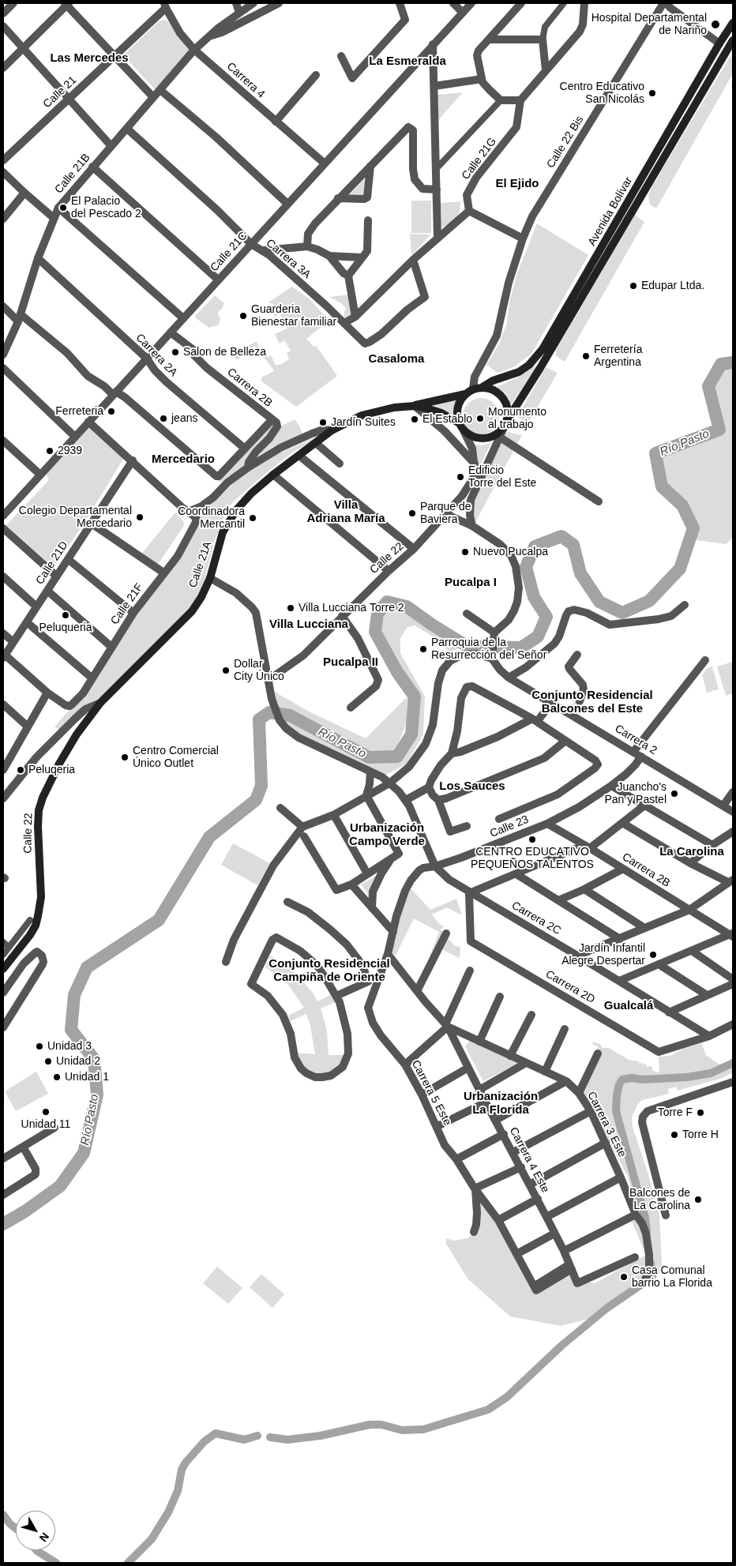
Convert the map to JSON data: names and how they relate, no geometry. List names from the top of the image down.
{
  "streets": {
    "main road": ["Avenida Bolívar", "Calle 22", "Calle 21A"],
    "street": [
      "Carrera 4",
      "Calle 21",
      "Calle 22 Bis",
      "Calle 21G",
      "Calle 21B",
      "Calle 21C",
      "Carrera 3A",
      "Carrera 2A",
      "Carrera 2B",
      "Calle 21D",
      "Calle 21F",
      "Carrera 2",
      "Calle 23",
      "Carrera 2C",
      "Carrera 2D",
      "Carrera 5 Este",
      "Carrera 3 Este",
      "Carrera 4 Este"
    ]
  },
  "crossings": [
    ["Carrera 4", "Calle 21"],
    ["Carrera 4", "Calle 21B"],
    ["Carrera 4", "Calle 21C"],
    ["Calle 22 Bis", "Avenida Bolívar"],
    ["Calle 22 Bis", "Calle 22"],
    ["Calle 22 Bis", "Calle 21A"],
    ["Calle 21B", "Carrera 3A"],
    ["Calle 21B", "Carrera 2A"],
    ["Avenida Bolívar", "Calle 22"],
    ["Avenida Bolívar", "Calle 21A"],
    ["Calle 21C", "Carrera 3A"],
    ["Calle 21C", "Carrera 2A"],
    ["Calle 21C", "Carrera 2B"],
    ["Carrera 2B", "Calle 23"],
    ["Calle 22", "Calle 21A"],
    ["Carrera 2", "Calle 23"],
    ["Calle 23", "Carrera 2C"],
    ["Calle 23", "Carrera 5 Este"],
    ["Calle 23", "Carrera 4 Este"],
    ["Carrera 2C", "Carrera 2D"],
    ["Carrera 5 Este", "Carrera 4 Este"],
    ["Carrera 3 Este", "Carrera 4 Este"]
  ],
  "districts": [
    "Las Mercedes",
    "La Esmeralda",
    "El Ejido",
    "Casaloma",
    "Mercedario",
    "Villa Adriana María",
    "Pucalpa I",
    "Villa Lucciana",
    "Pucalpa II",
    "Conjunto Residencial Balcones del Este",
    "Los Sauces",
    "Urbanización Campo Verde",
    "La Carolina",
    "Conjunto Residencial Campiña de Oriente",
    "Gualcalá",
    "Urbanización La Florida"
  ],
  "water": ["Río Pasto"],
  "places": [
    "Hospital Departamental de Nariño",
    "Centro Educativo San Nicolás",
    "El Palacio del Pescado 2",
    "Edupar Ltda.",
    "Guarderia Bienestar familiar",
    "Salon de Belleza",
    "Ferretería Argentina",
    "Ferreteria",
    "jeans",
    "Monumento al trabajo",
    "El Establo",
    "Jardín Suites",
    "2939",
    "Edificio Torre del Este",
    "Parque de Baviera",
    "Colegio Departamental Mercedario",
    "Coordinadora Mercantil",
    "Nuevo Pucalpa",
    "Villa Lucciana Torre 2",
    "Peluqueria",
    "Parroquia de la Resurrección del Señor",
    "Dollar City Único",
    "Centro Comercial Único Outlet",
    "Peluqeria",
    "Juancho's Pan y Pastel",
    "CENTRO EDUCATIVO PEQUEÑOS TALENTOS",
    "Jardín Infantil Alegre Despertar",
    "Unidad 3",
    "Unidad 2",
    "Unidad 1",
    "Unidad 11",
    "Torre F",
    "Torre H",
    "Balcones de La Carolina",
    "Casa Comunal barrio La Florida"
  ],
  "north": "bottom right"
}
